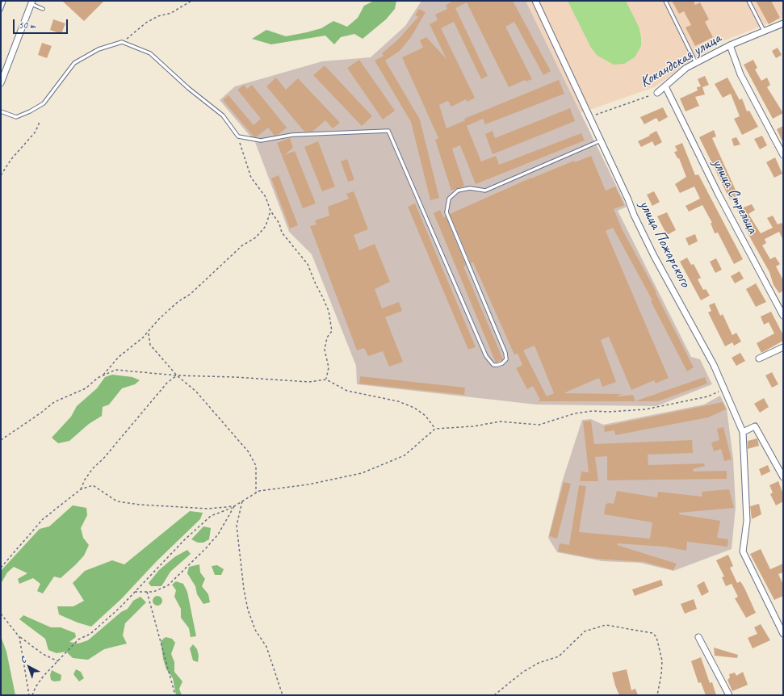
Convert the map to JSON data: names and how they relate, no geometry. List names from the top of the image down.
{
  "streets": {
    "street": ["Кокандская улица", "улица Стрельца", "улица Пожарского"]
  },
  "crossings": [
    ["Кокандская улица", "улица Стрельца"],
    ["Кокандская улица", "улица Пожарского"]
  ],
  "scale_bar": "50 m",
  "north": "top left"
}
